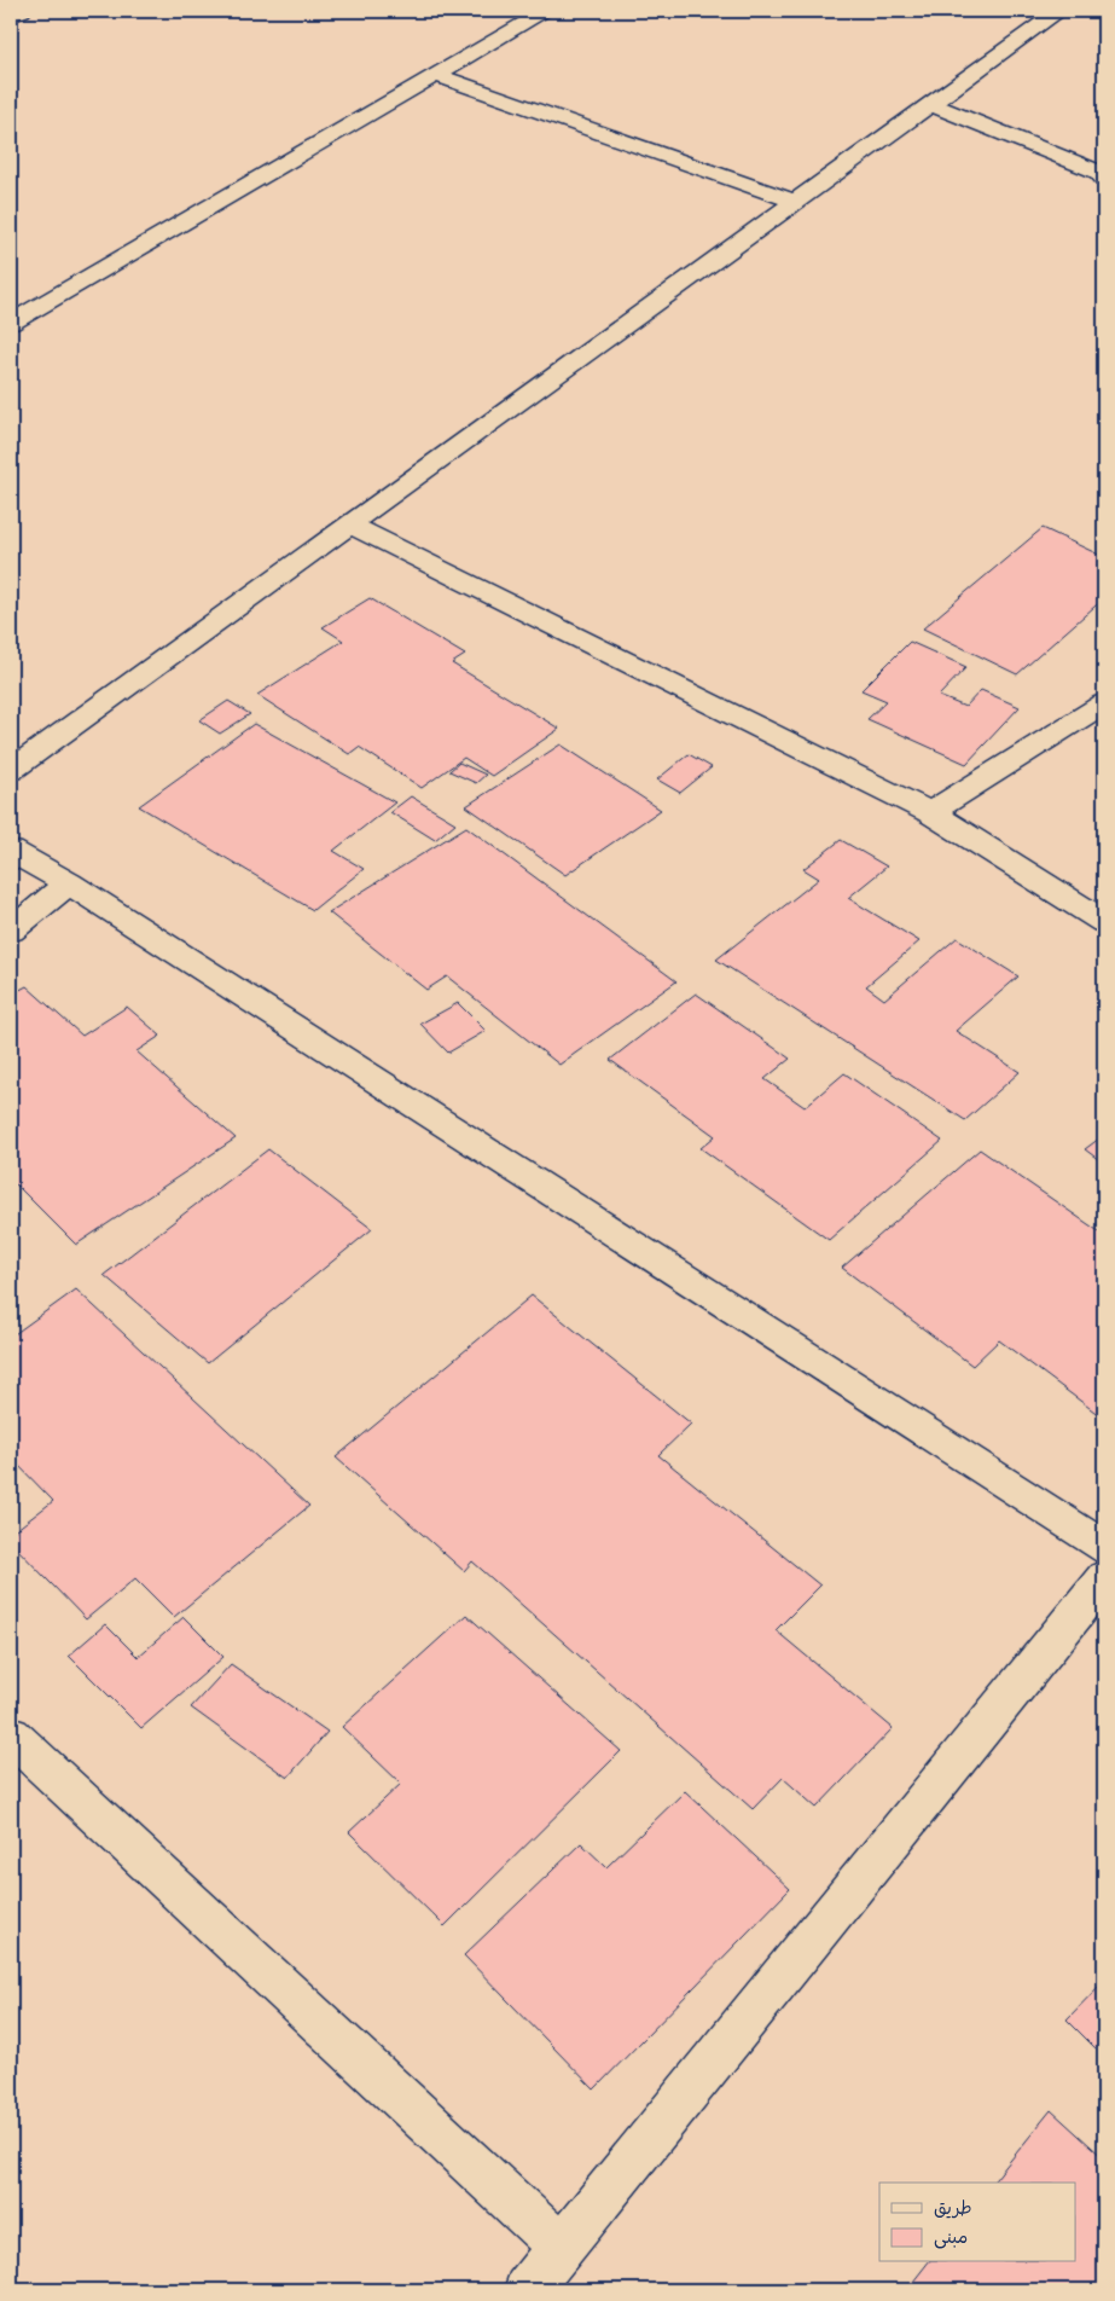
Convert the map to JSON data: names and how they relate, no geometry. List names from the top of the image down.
{
  "legend": ["طريق", "مبنى"]
}
